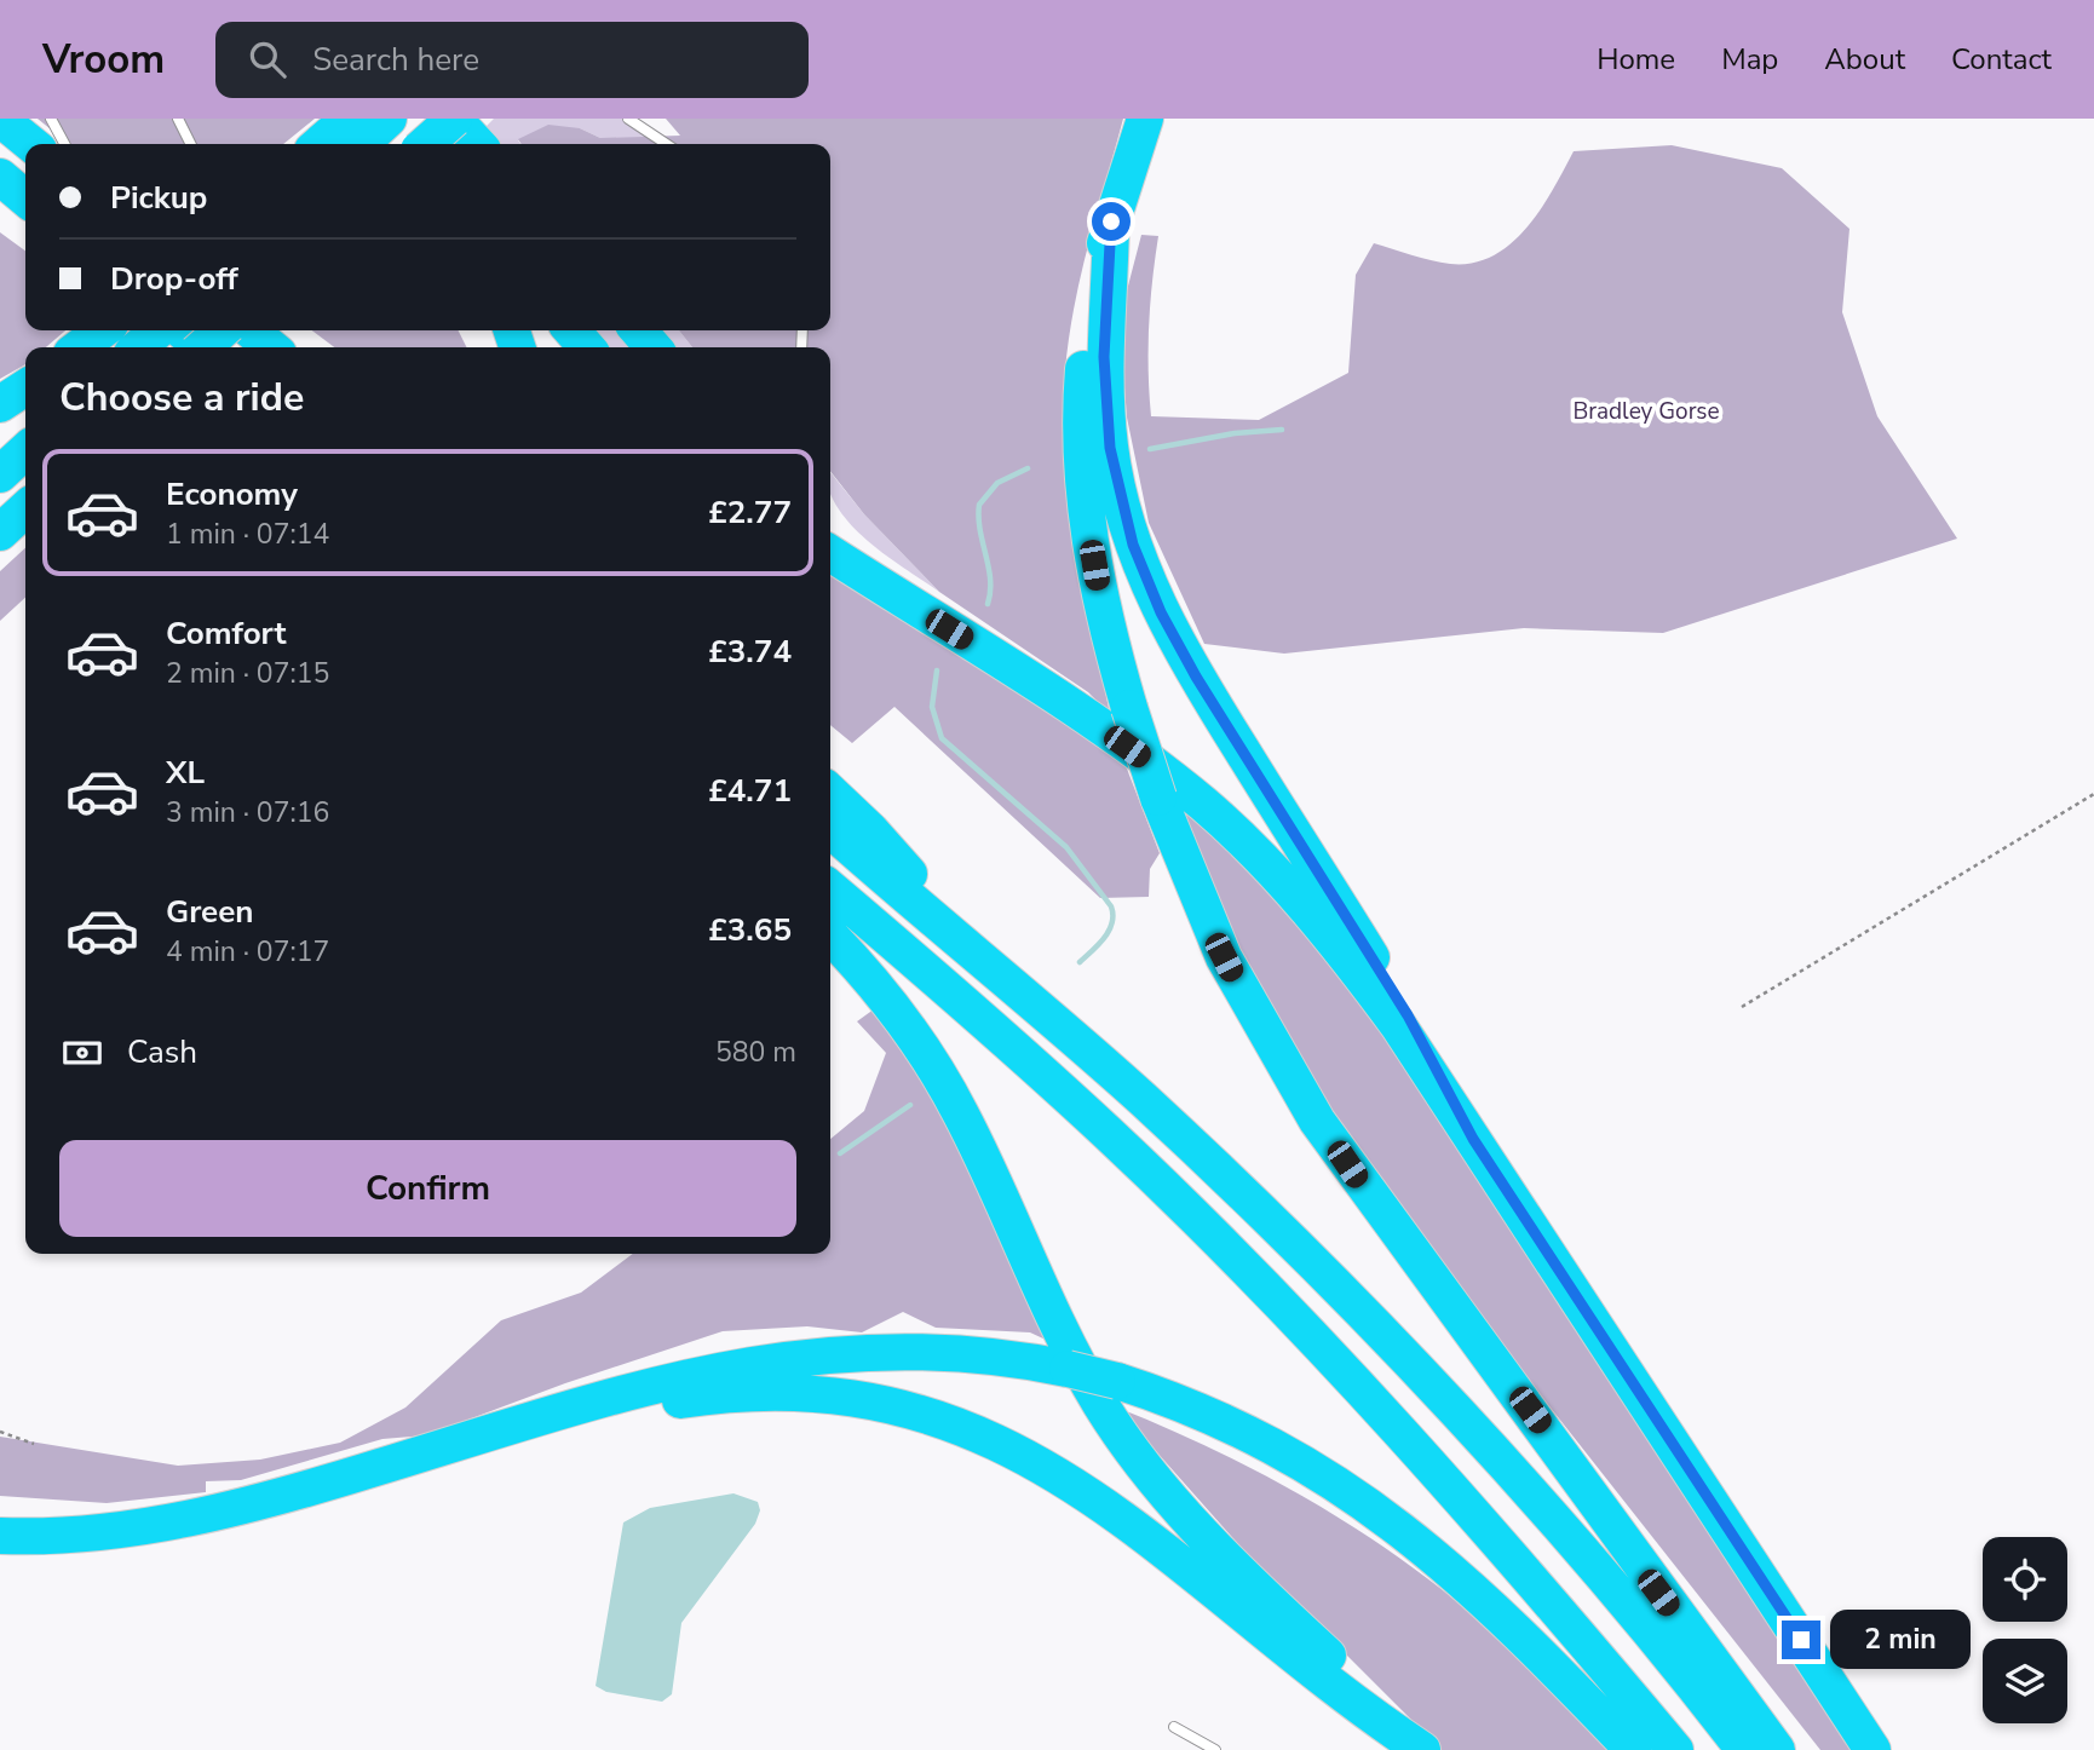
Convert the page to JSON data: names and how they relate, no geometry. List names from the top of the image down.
{
  "parks": ["Bradley Gorse"],
  "page": {
    "header": "Vroom",
    "search": "Search here",
    "nav": [
      "Home",
      "Map",
      "About",
      "Contact"
    ],
    "banner": ["Pickup", "Drop-off"],
    "heading": "Choose a ride",
    "list": [
      {
        "name": "Economy",
        "note": "1 min · 07:14",
        "value": "£2.77"
      },
      {
        "name": "Comfort",
        "note": "2 min · 07:15",
        "value": "£3.74"
      },
      {
        "name": "XL",
        "note": "3 min · 07:16",
        "value": "£4.71"
      },
      {
        "name": "Green",
        "note": "4 min · 07:17",
        "value": "£3.65"
      }
    ],
    "pay": ["Cash", "580 m"],
    "buttons": "Confirm",
    "bubble": "2 min"
  }
}
